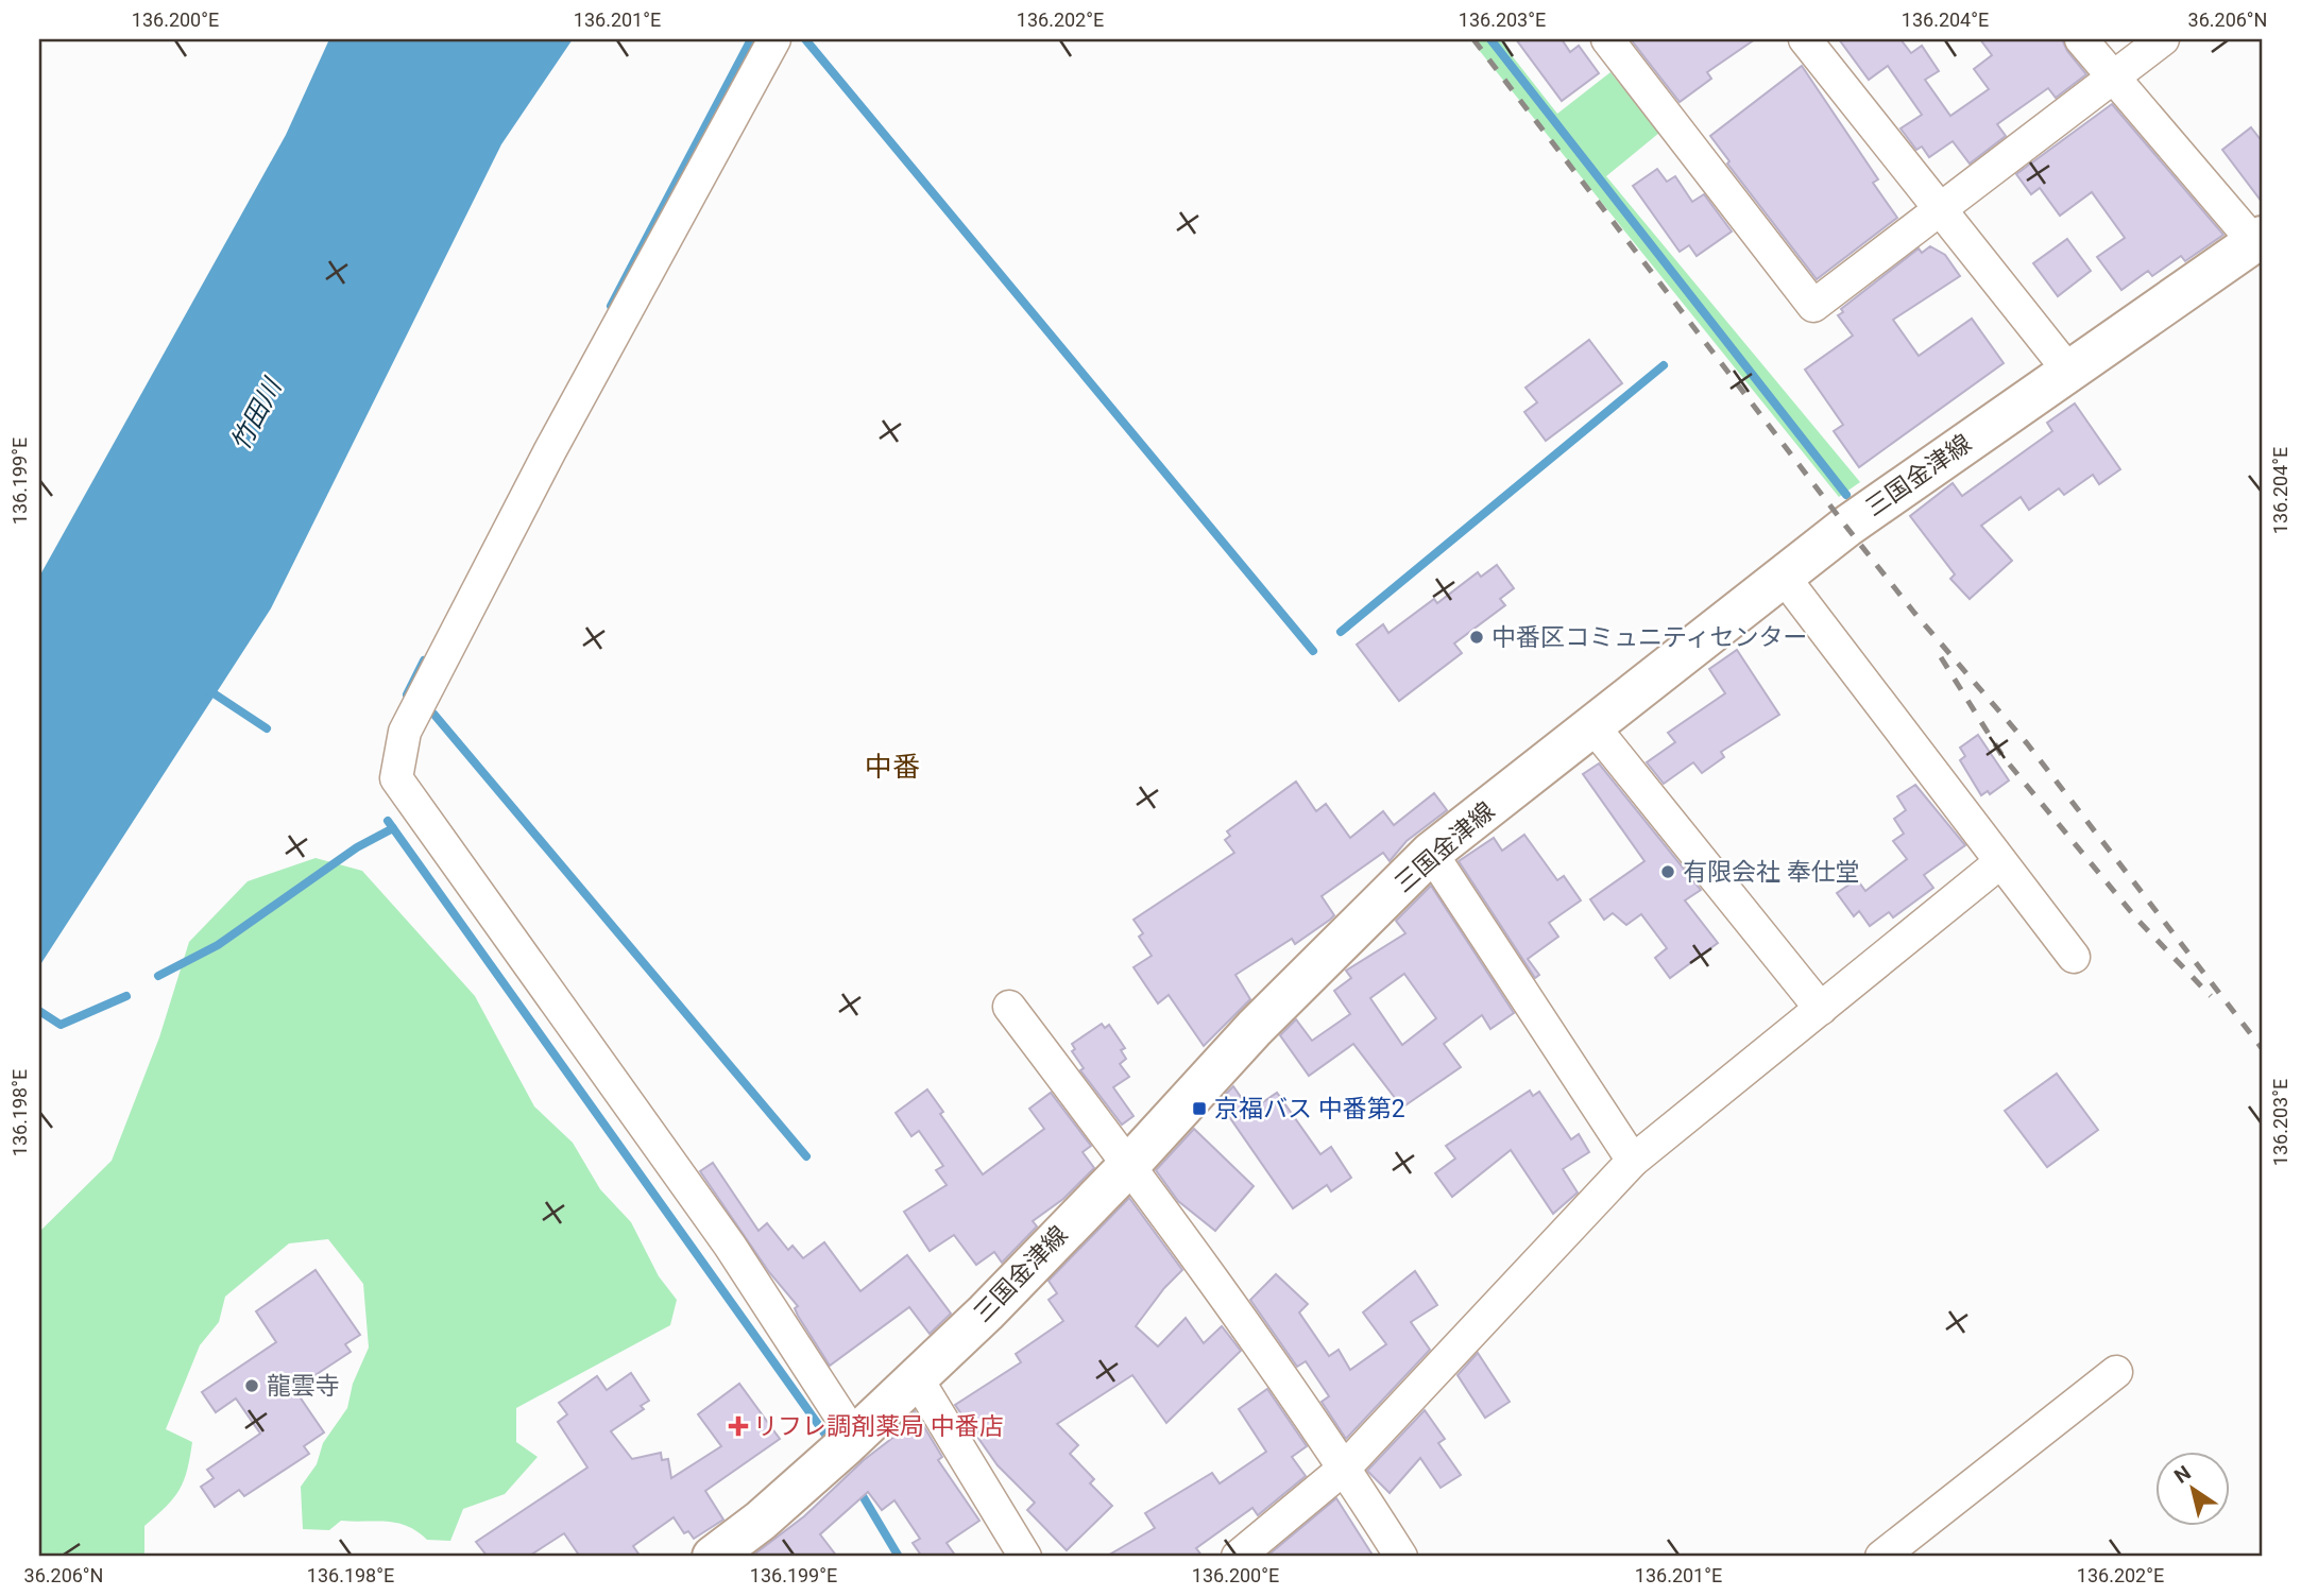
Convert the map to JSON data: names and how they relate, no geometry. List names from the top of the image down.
{
  "streets": {
    "main road": ["三国金津線"]
  },
  "districts": ["中番"],
  "water": ["竹田川"],
  "places": {
    "other": ["中番区コミュニティセンター", "有限会社 奉仕堂", "龍雲寺"],
    "transit": ["京福バス 中番第2"],
    "health": ["リフレ調剤薬局 中番店"]
  },
  "north": "top left",
  "coordinates": [
    "136.200°E",
    "136.201°E",
    "136.202°E",
    "136.203°E",
    "136.204°E",
    "36.206°N",
    "136.199°E",
    "136.198°E"
  ]
}
